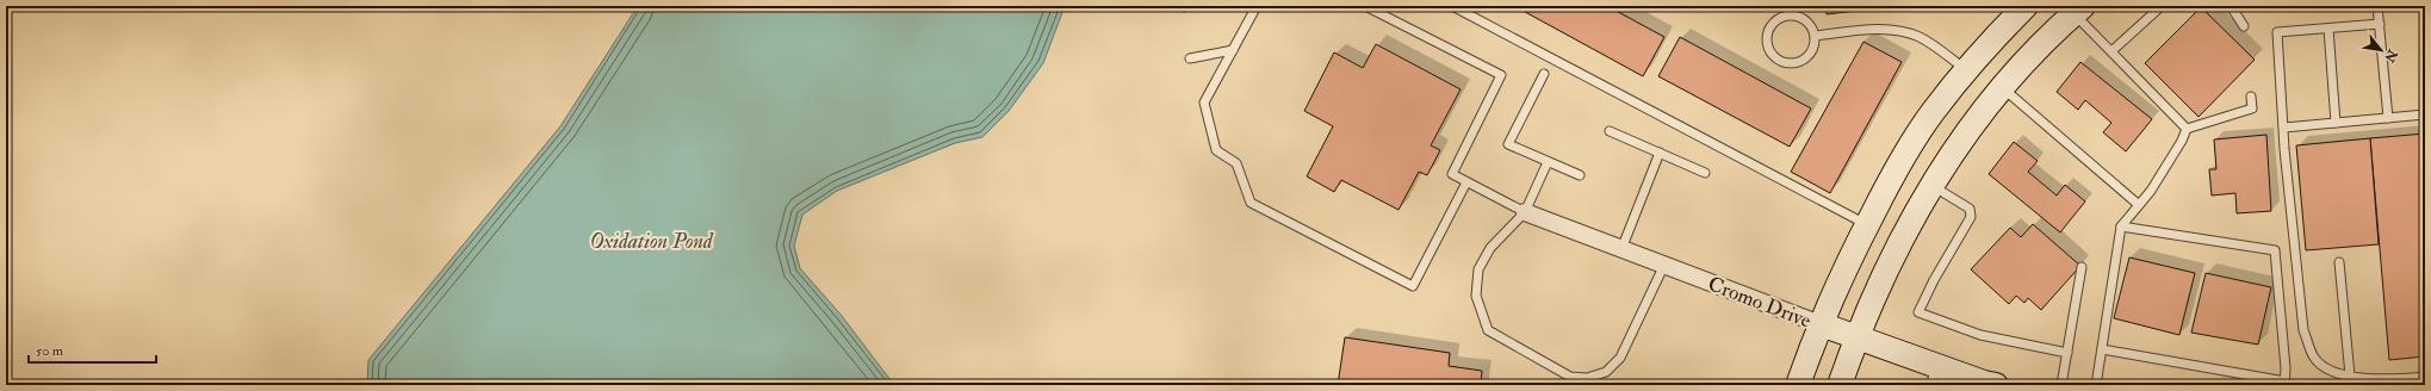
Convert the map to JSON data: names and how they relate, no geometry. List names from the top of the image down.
{
  "streets": {
    "street": ["Cromo Drive"]
  },
  "water": ["Oxidation Pond"],
  "scale_bar": "50 m",
  "north": "bottom right"
}
